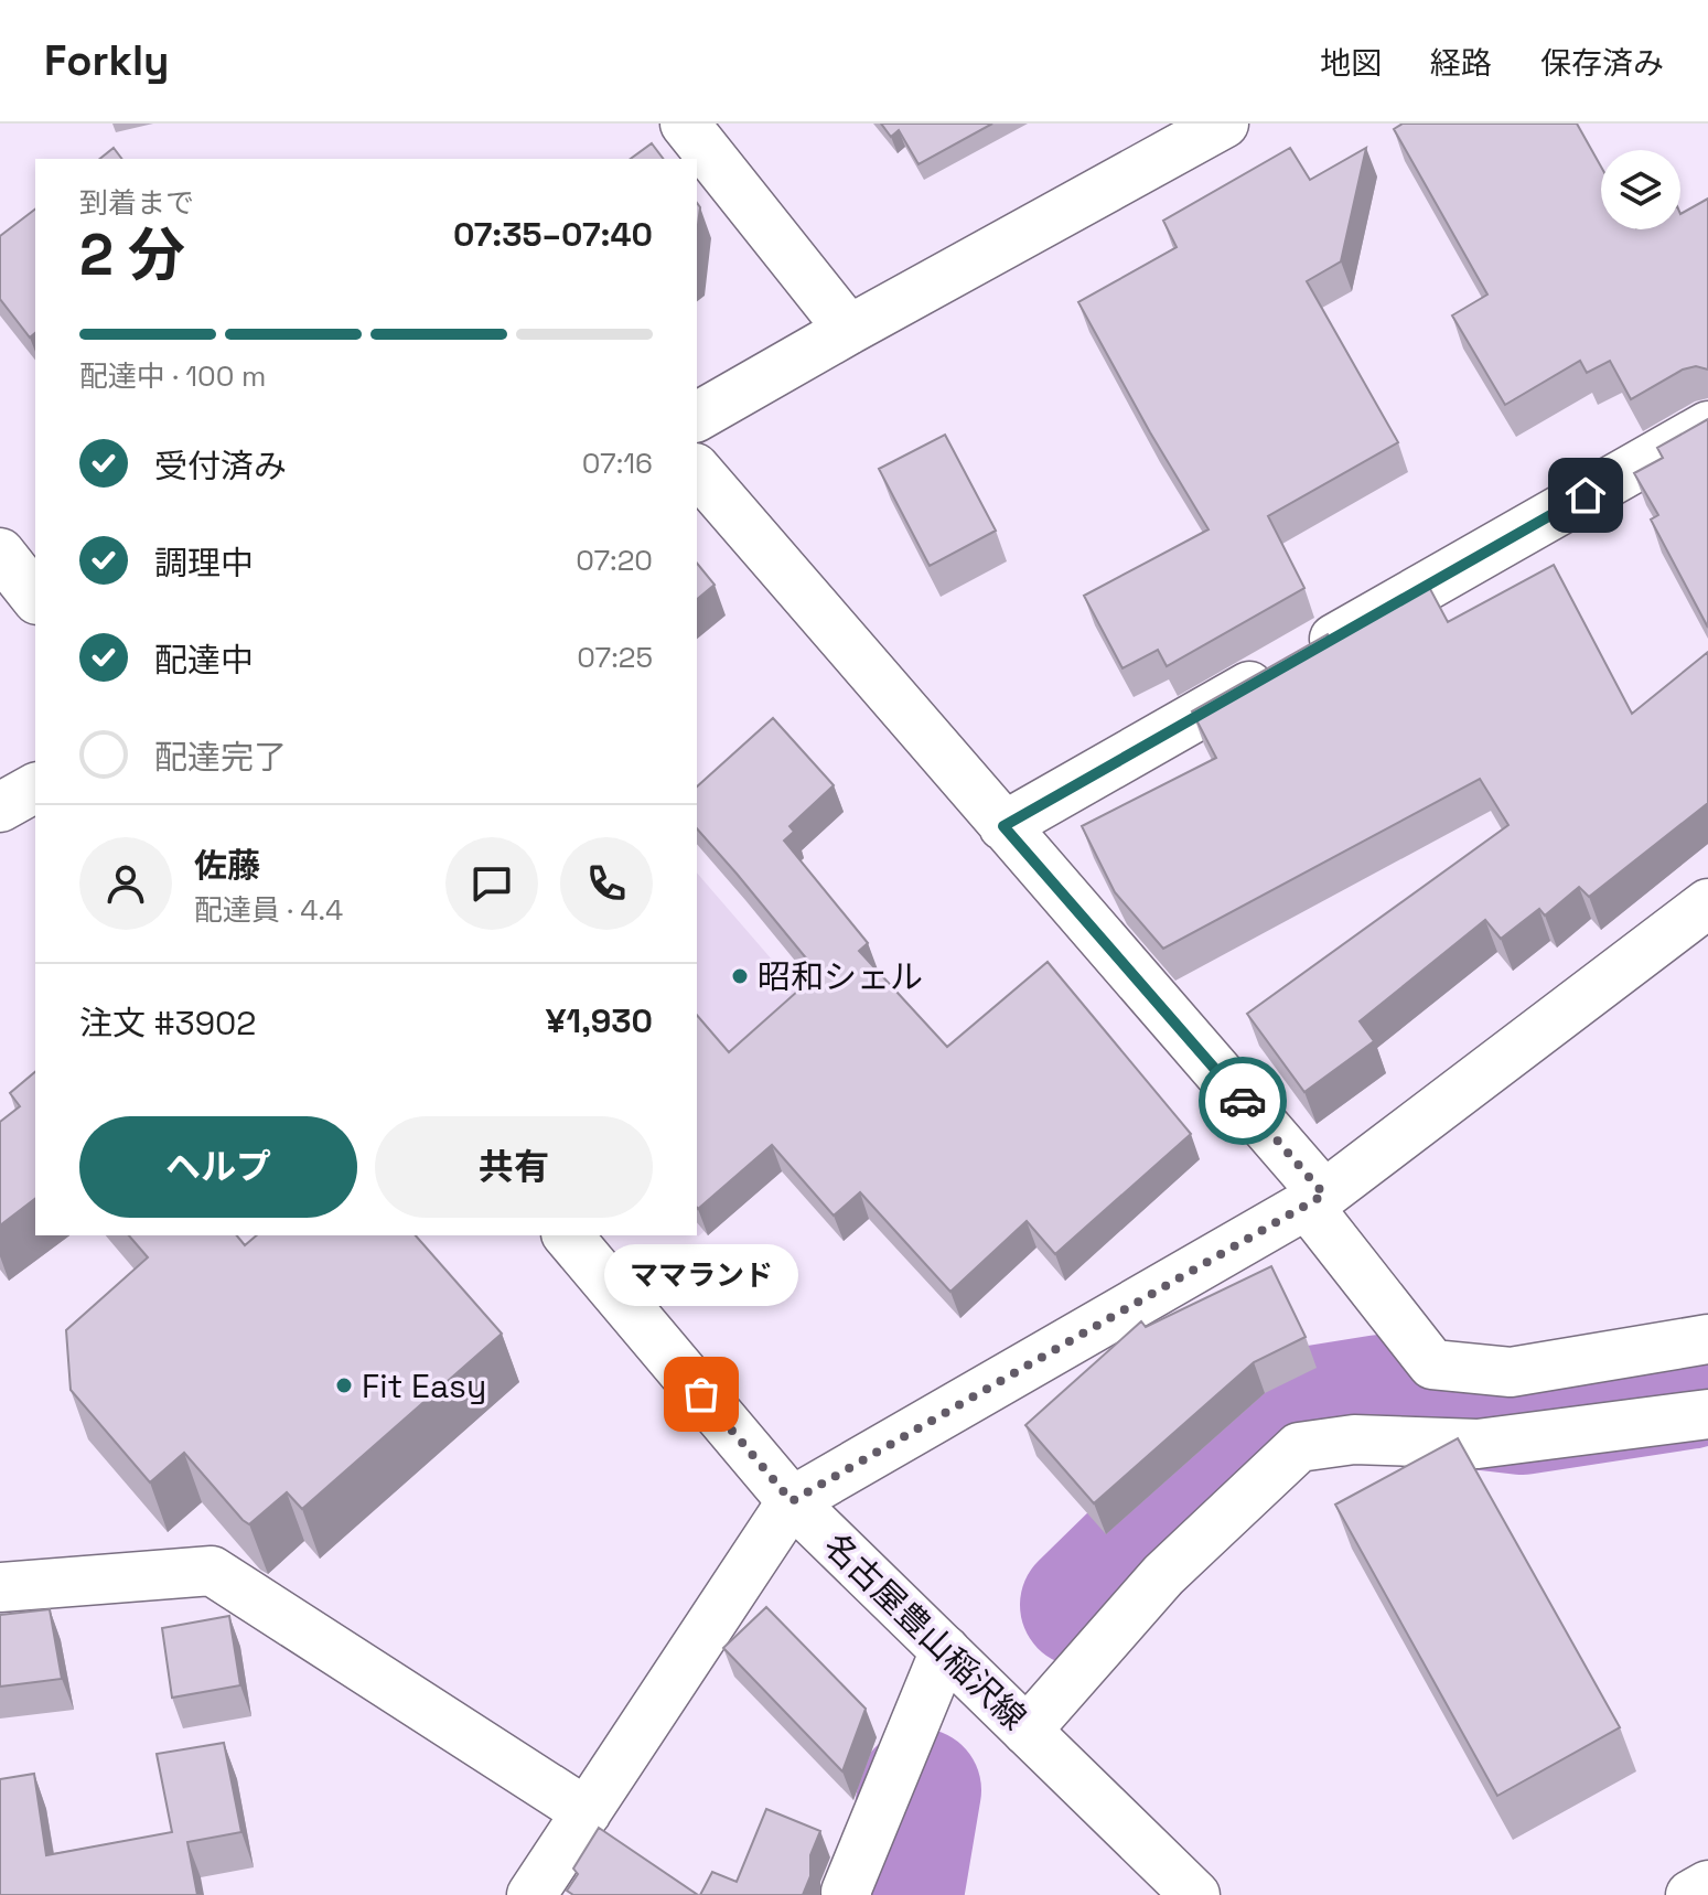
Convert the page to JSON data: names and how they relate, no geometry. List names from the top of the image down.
{
  "streets": {
    "street": ["名古屋豊山稲沢線"]
  },
  "places": ["昭和シェル", "Fit Easy", "ママランド"],
  "page": {
    "header": "Forkly",
    "nav": ["地図", "経路", "保存済み"],
    "heading": ["2 分", "到着まで", "07:35–07:40"],
    "panel": [
      "佐藤",
      "配達員 · 4.4",
      "注文 #3902",
      "¥1,930"
    ],
    "bar": "配達中 · 100 m",
    "list": [
      ["受付済み", "07:16"],
      ["調理中", "07:20"],
      ["配達中", "07:25"],
      "配達完了"
    ],
    "buttons": ["ヘルプ", "共有"],
    "bubble": "ママランド"
  }
}
